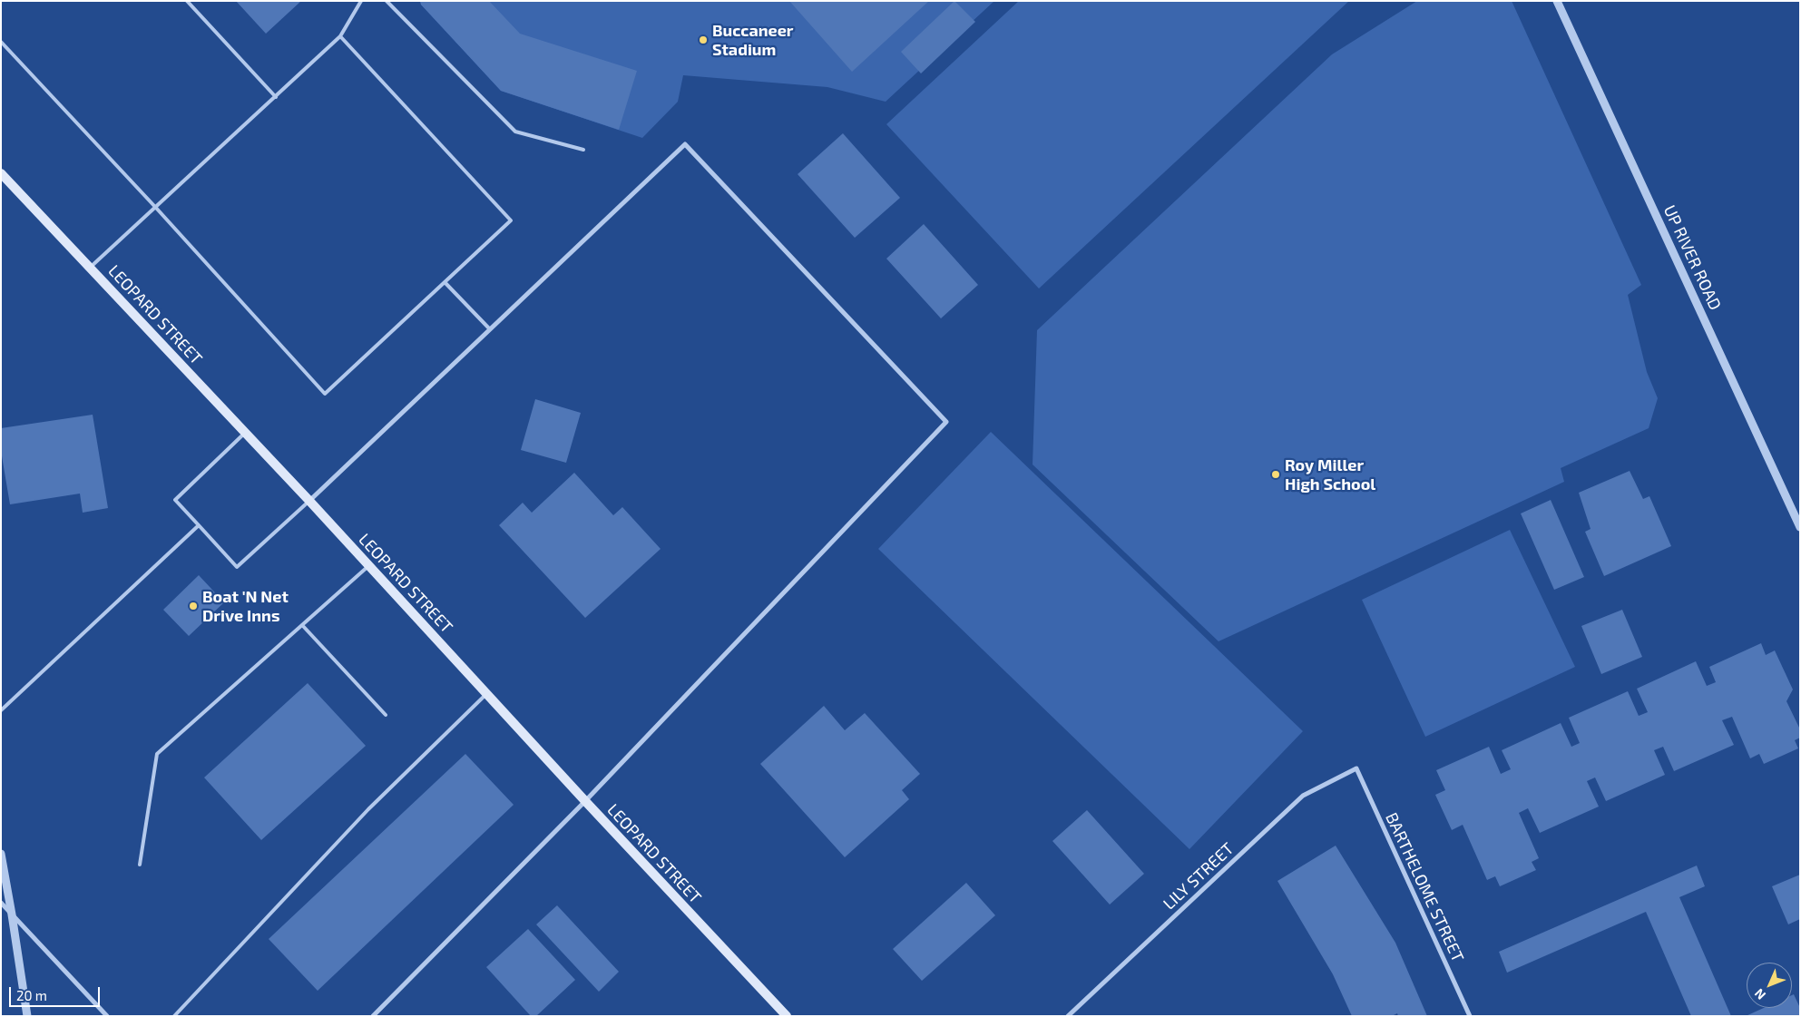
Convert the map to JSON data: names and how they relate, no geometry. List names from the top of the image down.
{
  "streets": {
    "main road": ["LEOPARD STREET"],
    "street": ["UP RIVER ROAD", "LILY STREET", "BARTHELOME STREET"]
  },
  "crossings": [
    ["LILY STREET", "BARTHELOME STREET"]
  ],
  "places": ["Buccaneer Stadium", "Roy Miller High School", "Boat 'N Net Drive Inns"],
  "scale_bar": "20 m",
  "north": "bottom left"
}
